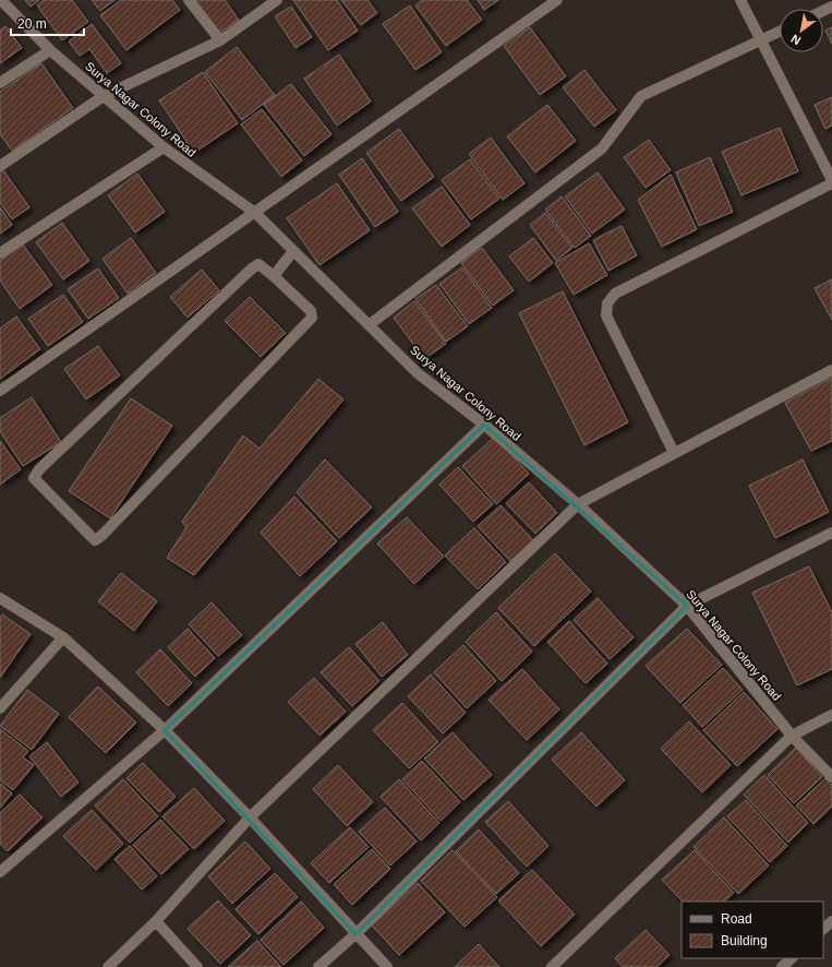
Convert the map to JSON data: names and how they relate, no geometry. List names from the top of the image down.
{
  "streets": {
    "street": ["Surya Nagar Colony Road"]
  },
  "legend": ["Road", "Building"],
  "scale_bar": "20 m",
  "north": "bottom left"
}
